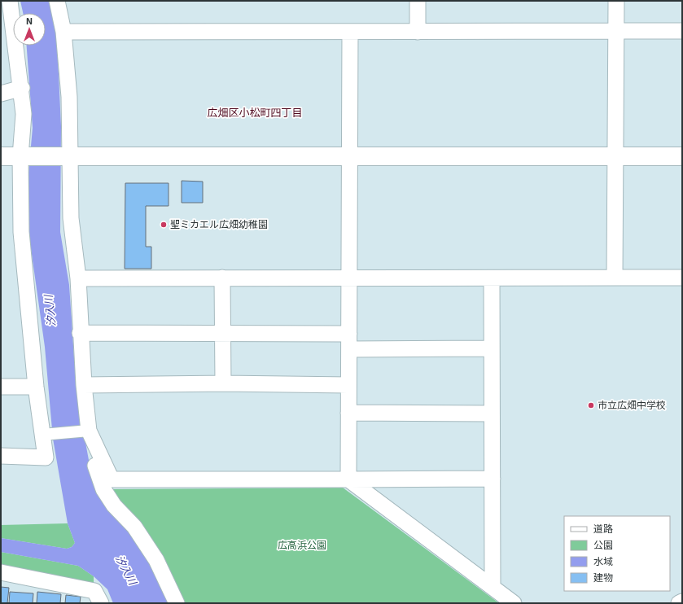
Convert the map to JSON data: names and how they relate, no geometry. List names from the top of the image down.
{
  "districts": ["広畑区小松町四丁目"],
  "water": ["汐入川"],
  "parks": ["広高浜公園"],
  "places": ["聖ミカエル広畑幼稚園", "市立広畑中学校"],
  "legend": [
    "道路",
    "公園",
    "水域",
    "建物"
  ],
  "north": "top"
}
